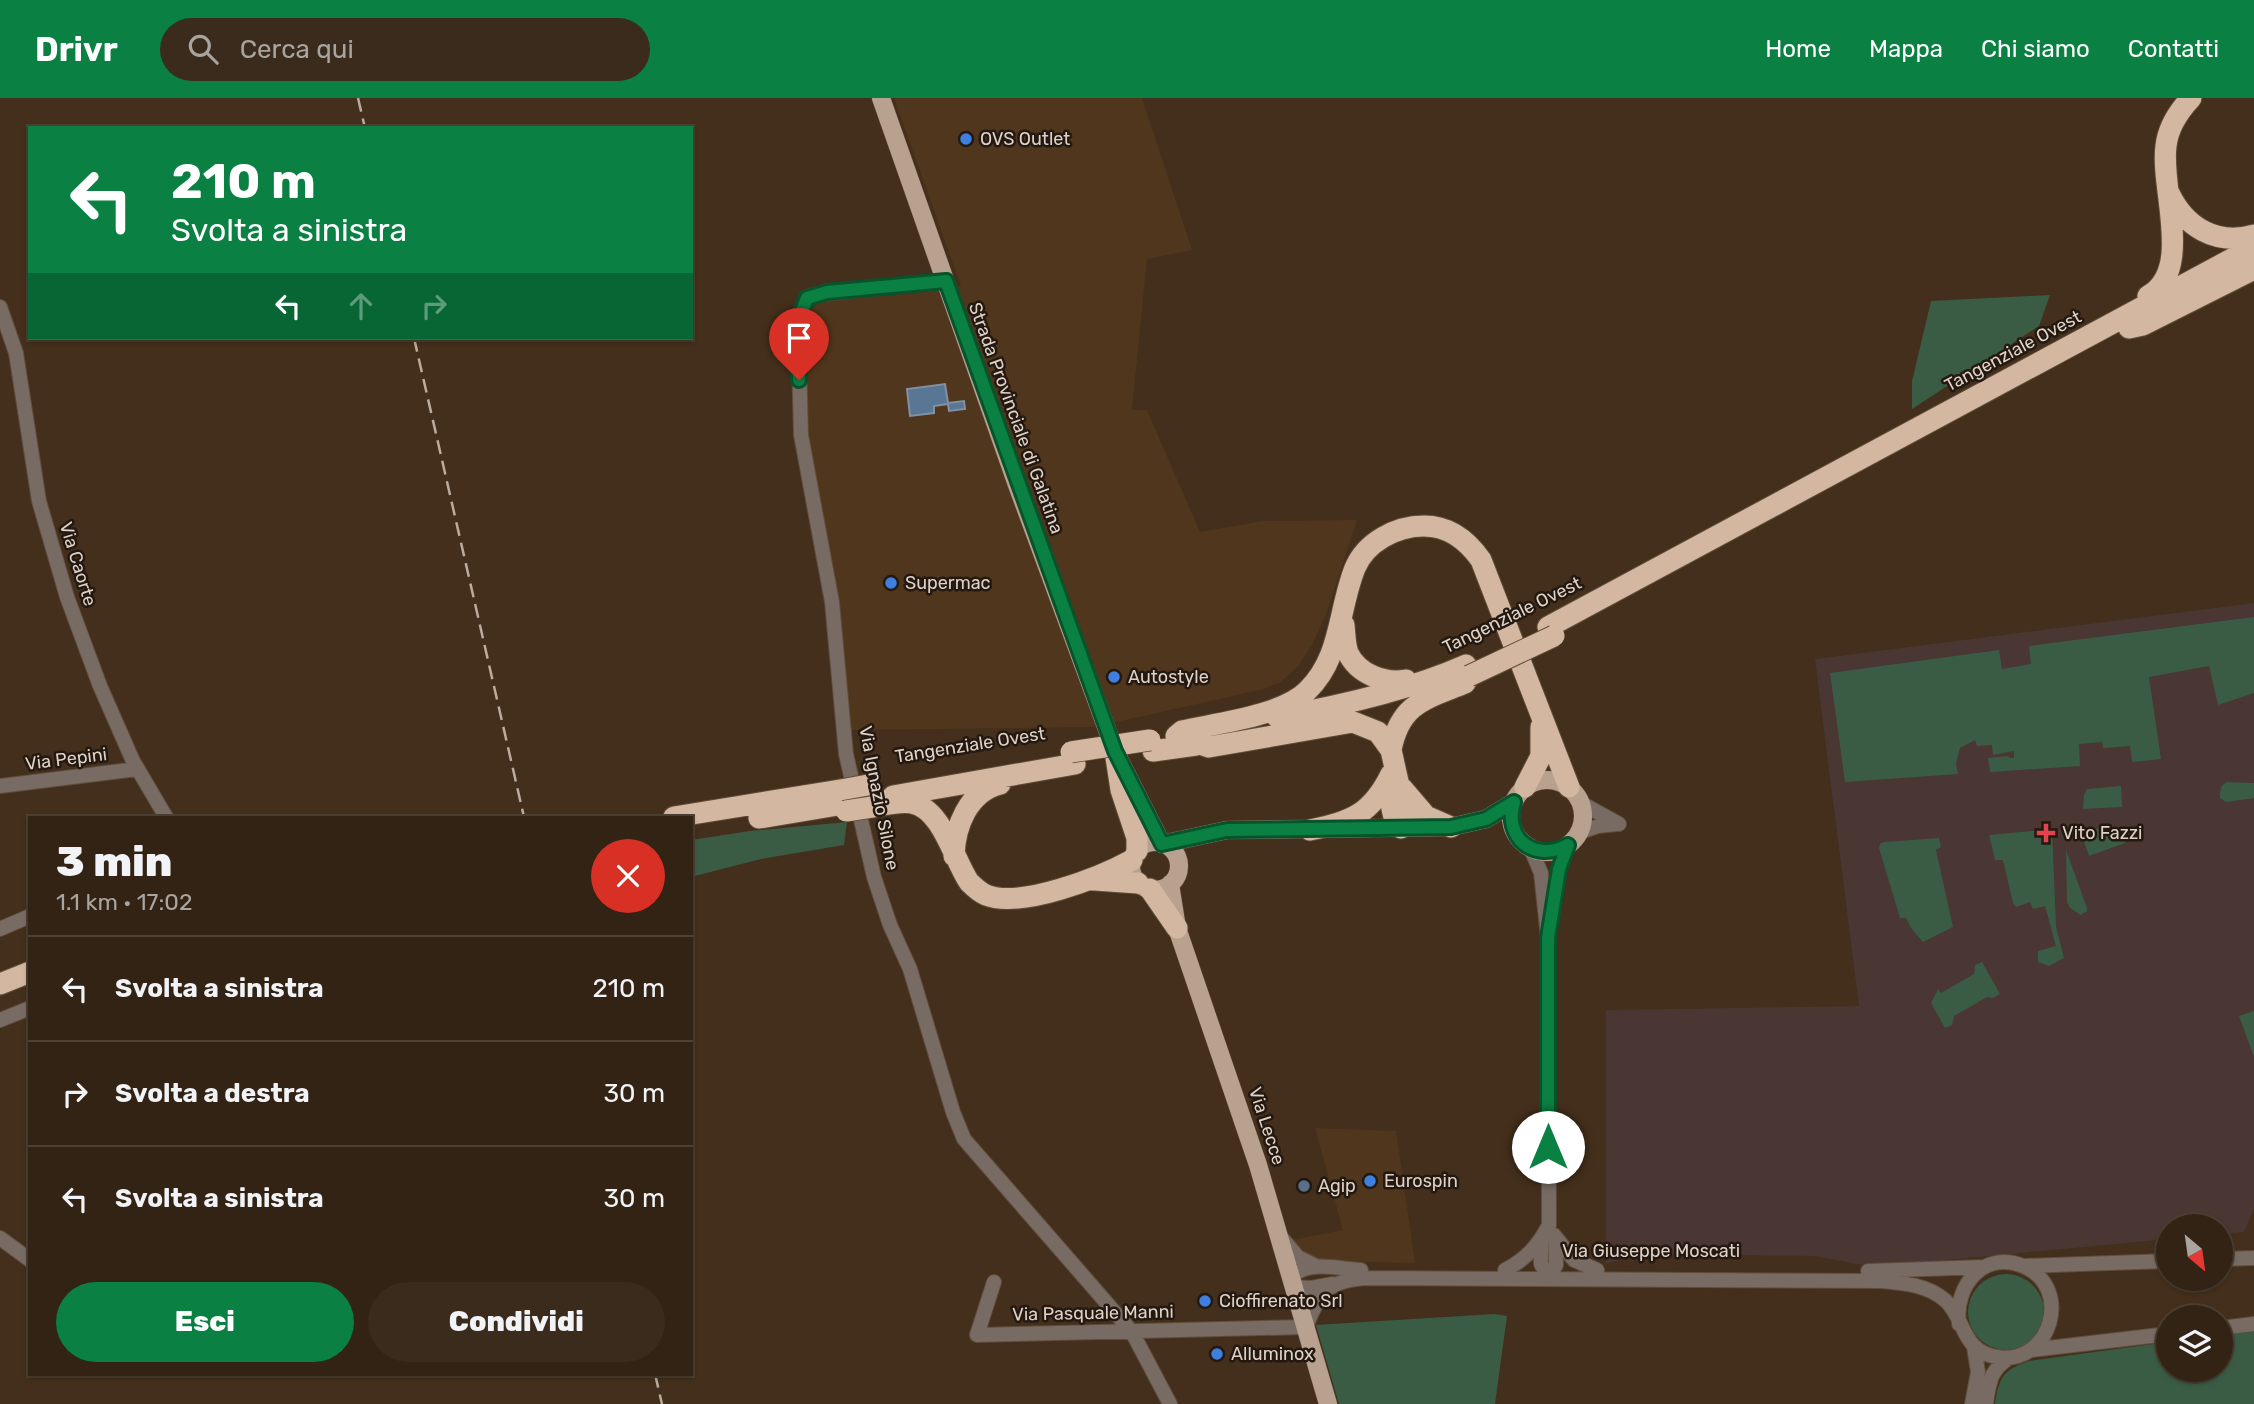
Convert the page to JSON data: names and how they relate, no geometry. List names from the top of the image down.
{
  "streets": {
    "highway": ["Tangenziale Ovest"],
    "main road": ["Strada Provinciale di Galatina", "Via Lecce"],
    "street": [
      "Via Caorte",
      "Via Pepini",
      "Via Ignazio Silone",
      "Via Giuseppe Moscati",
      "Via Pasquale Manni"
    ]
  },
  "crossings": [
    ["Strada Provinciale di Galatina", "Via Ignazio Silone"],
    ["Strada Provinciale di Galatina", "Via Lecce"],
    ["Via Caorte", "Via Pepini"],
    ["Via Ignazio Silone", "Via Pasquale Manni"],
    ["Via Lecce", "Via Giuseppe Moscati"],
    ["Via Lecce", "Via Pasquale Manni"]
  ],
  "places": {
    "other": [
      "OVS Outlet",
      "Supermac",
      "Autostyle",
      "Eurospin",
      "Agip",
      "Cioffirenato Srl",
      "Alluminox"
    ],
    "health": ["Vito Fazzi"]
  },
  "north": "bottom right",
  "page": {
    "header": "Drivr",
    "search": "Cerca qui",
    "nav": [
      "Home",
      "Mappa",
      "Chi siamo",
      "Contatti"
    ],
    "turn": ["210 m", "Svolta a sinistra"],
    "heading": ["3 min", "1.1 km · 17:02"],
    "list": [
      {
        "name": "Svolta a sinistra",
        "value": "210 m"
      },
      {
        "name": "Svolta a destra",
        "value": "30 m"
      },
      {
        "name": "Svolta a sinistra",
        "value": "30 m"
      }
    ],
    "buttons": ["Esci", "Condividi"]
  }
}
